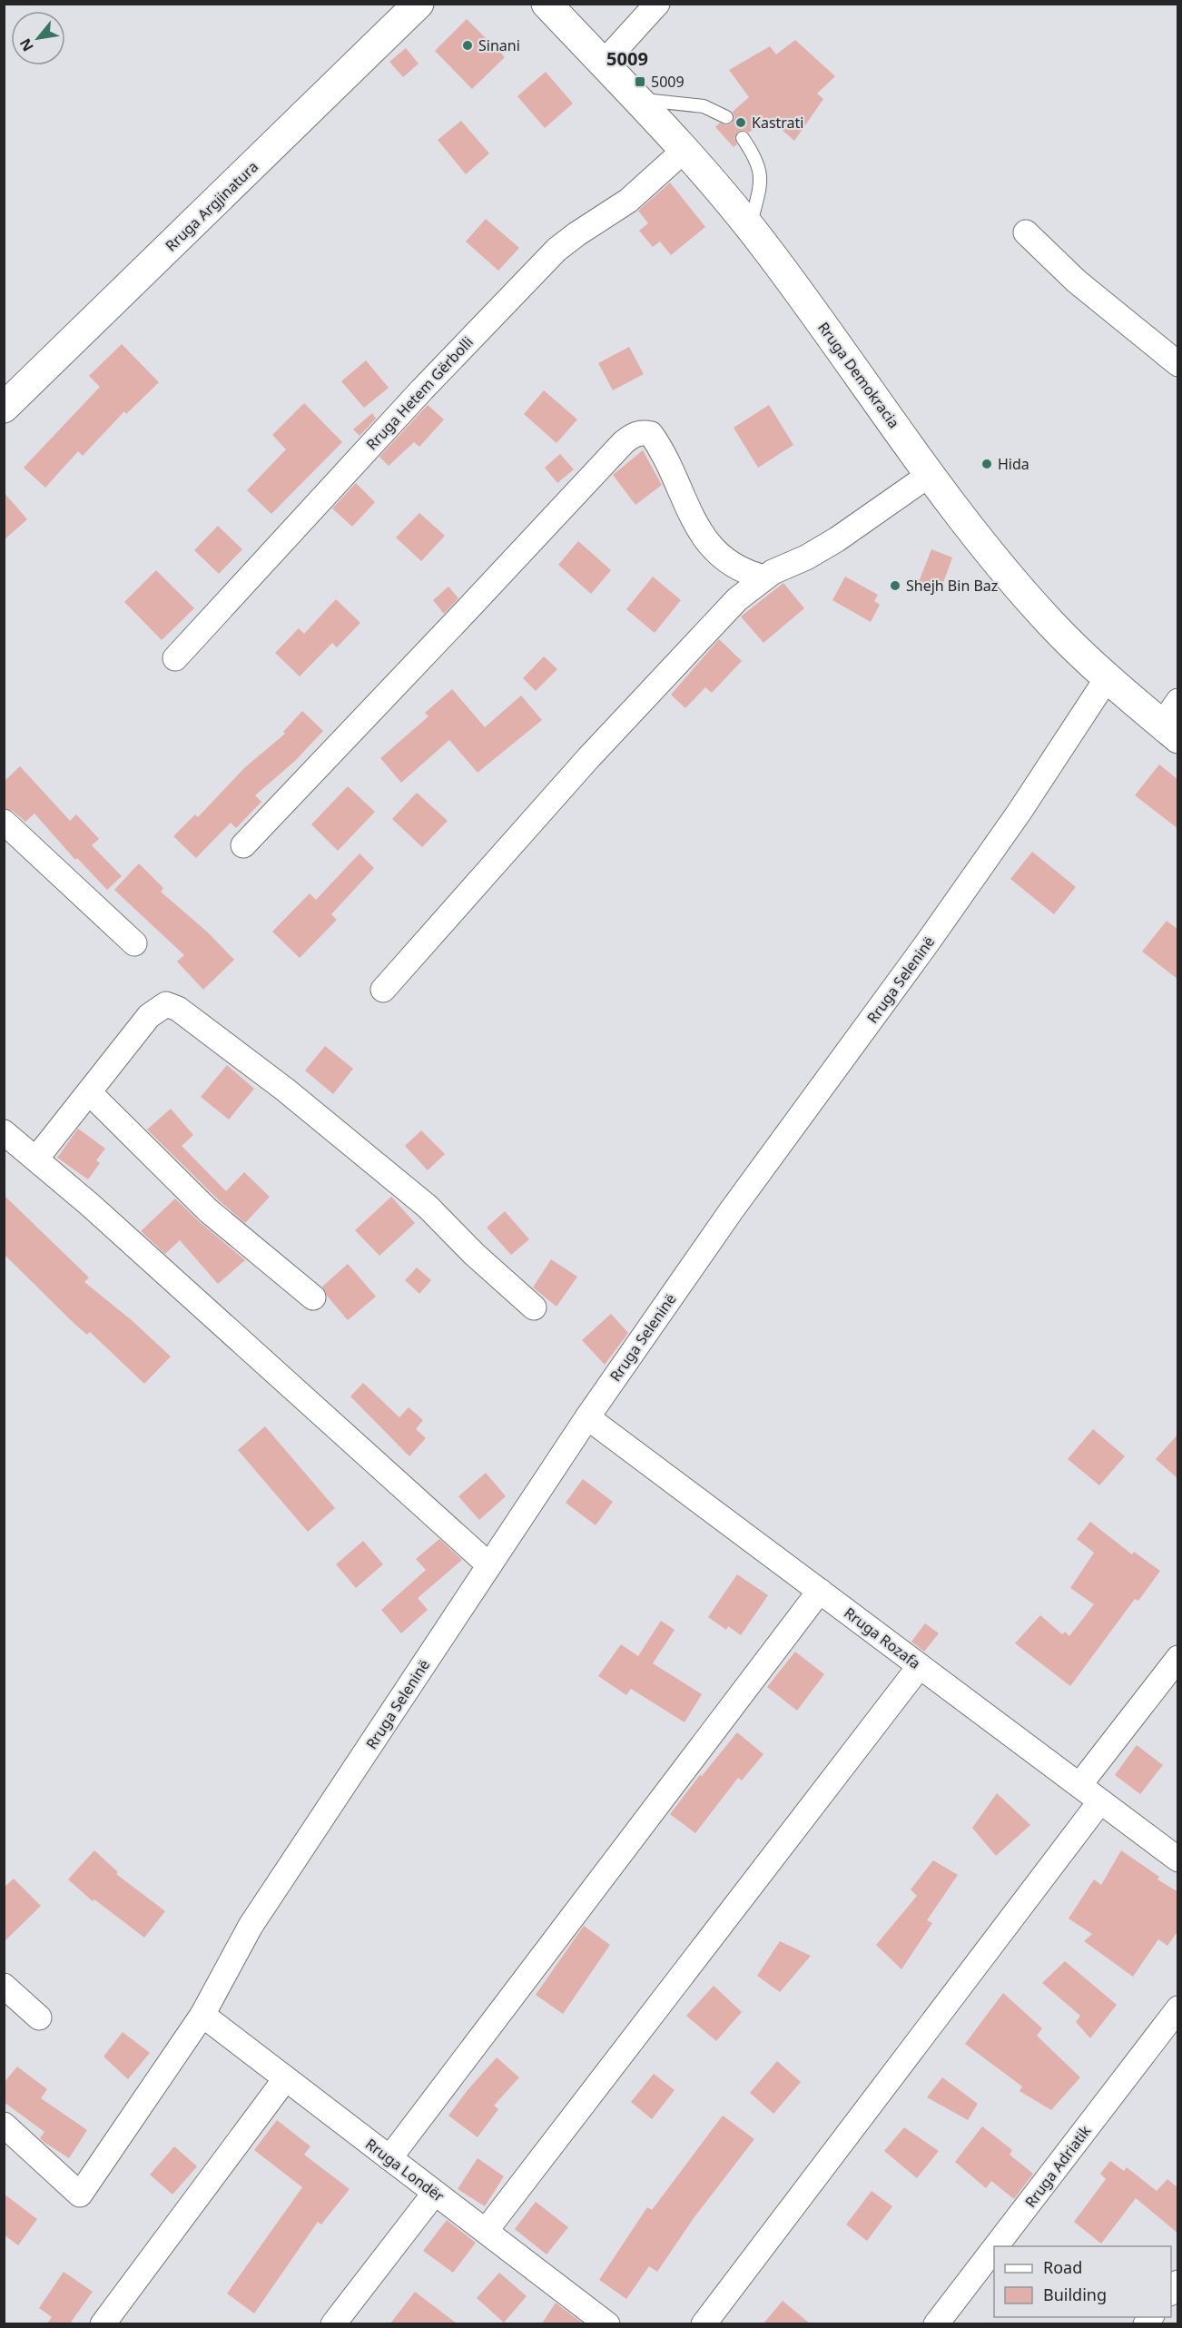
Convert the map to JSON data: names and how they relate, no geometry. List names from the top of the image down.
{
  "streets": {
    "main road": ["Rruga Argjinatura", "Rruga Demokracia"],
    "street": [
      "Rruga Hetem Gërbolli",
      "Rruga Seleninë",
      "Rruga Rozafa",
      "Rruga Adriatik",
      "Rruga Londër"
    ]
  },
  "crossings": [
    ["Rruga Demokracia", "Rruga Hetem Gërbolli"],
    ["Rruga Demokracia", "Rruga Seleninë"],
    ["Rruga Seleninë", "Rruga Rozafa"],
    ["Rruga Seleninë", "Rruga Londër"]
  ],
  "districts": ["5009"],
  "places": {
    "other": [
      "Sinani",
      "Kastrati",
      "Hida",
      "Shejh Bin Baz"
    ],
    "transit": ["5009"]
  },
  "legend": ["Road", "Building"],
  "north": "bottom left"
}
